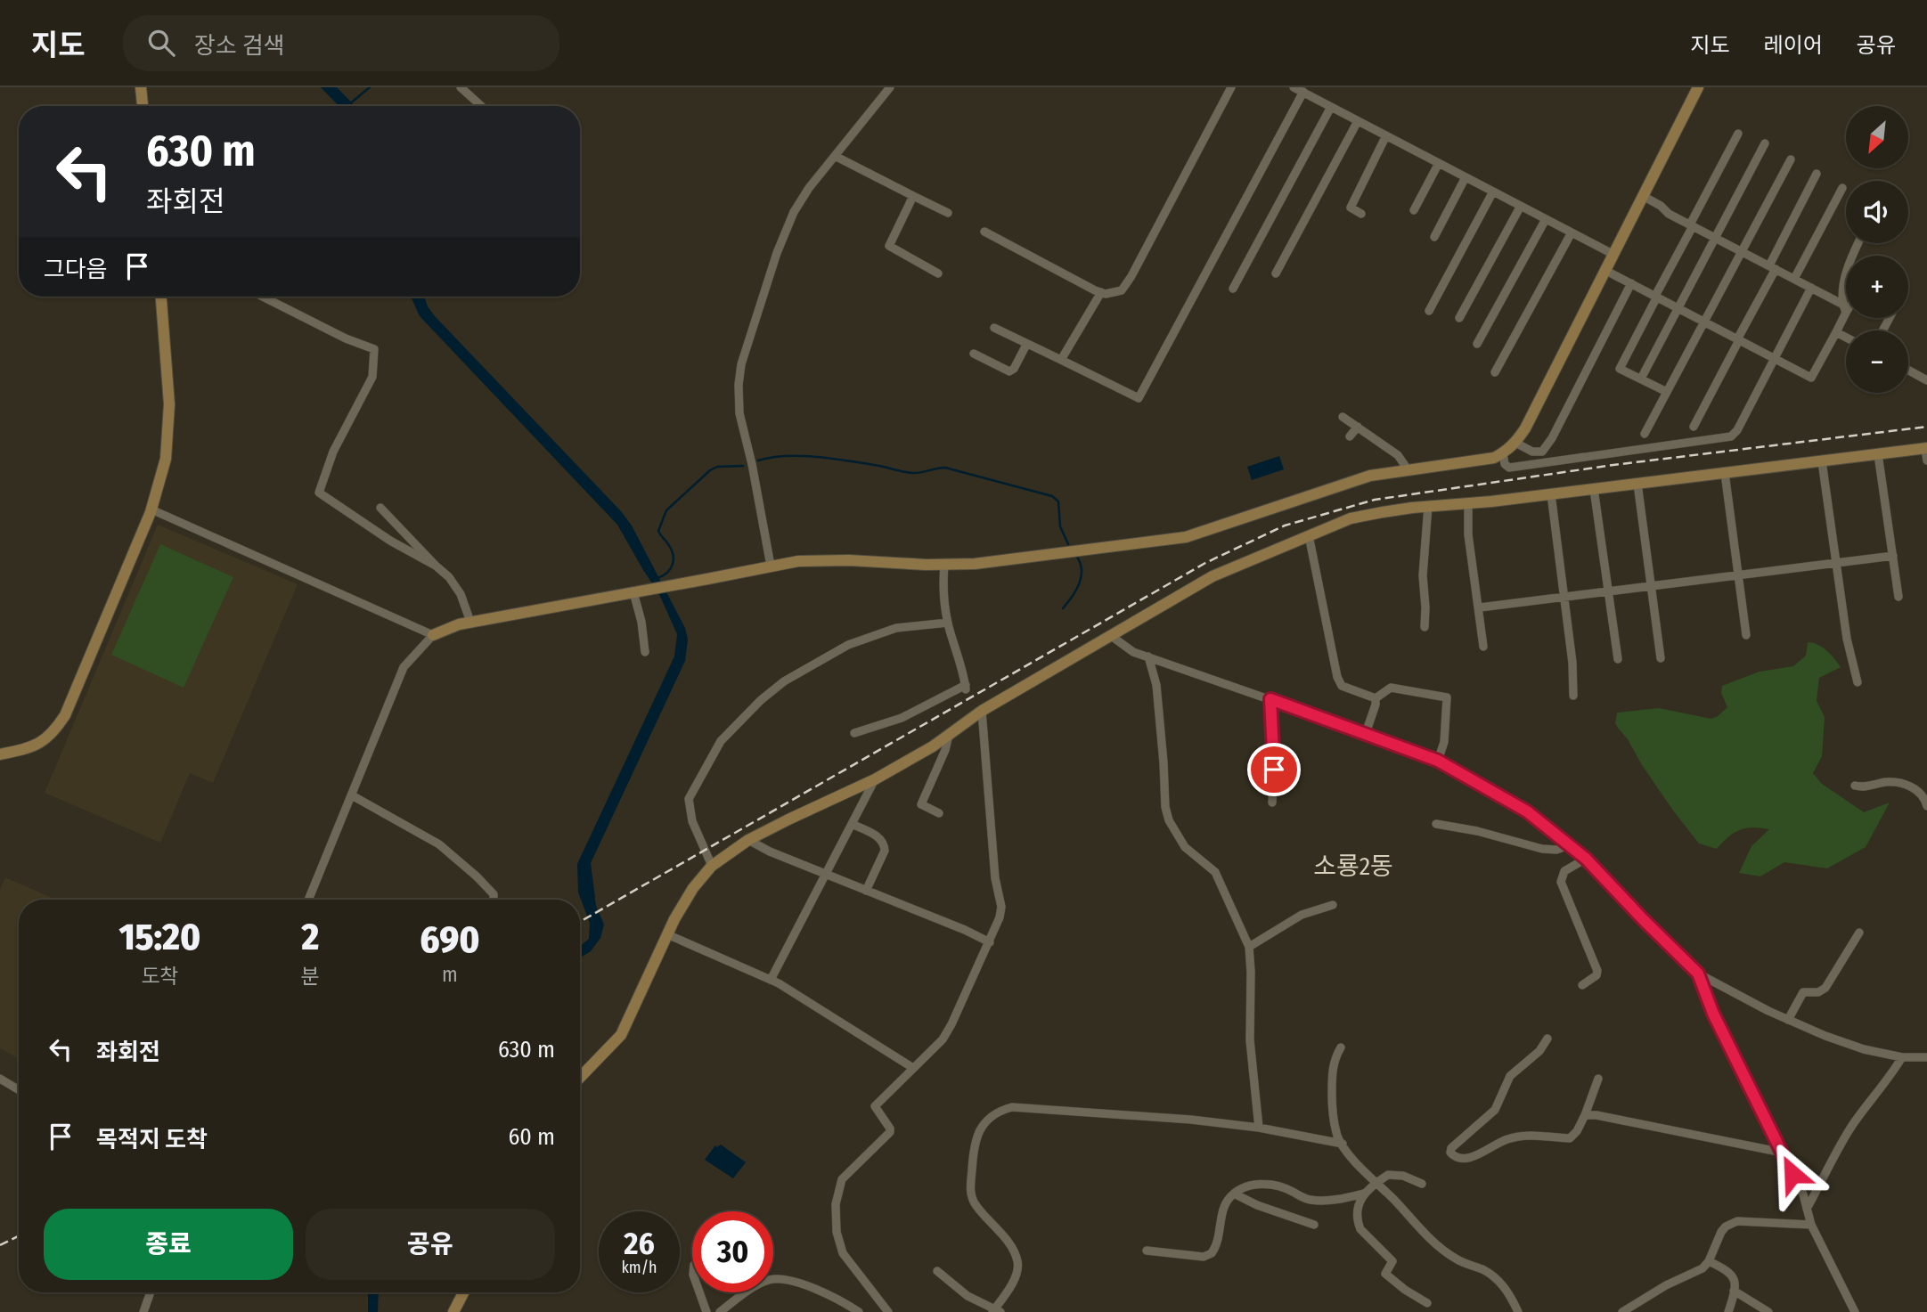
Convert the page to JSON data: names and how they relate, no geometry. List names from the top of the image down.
{
  "districts": ["소룡2동"],
  "north": "bottom left",
  "page": {
    "header": "지도",
    "search": "장소 검색",
    "nav": ["지도", "레이어", "공유"],
    "map_buttons": ["+", "−"],
    "turn": ["630 m", "좌회전"],
    "then": "그다음",
    "eta": [
      "15:20",
      "도착",
      "2",
      "분",
      "690",
      "m"
    ],
    "list": [
      {
        "name": "좌회전",
        "value": "630 m"
      },
      {
        "name": "목적지 도착",
        "value": "60 m"
      }
    ],
    "buttons": ["종료", "공유"],
    "speed": "26 km/h",
    "limit": "30"
  }
}
